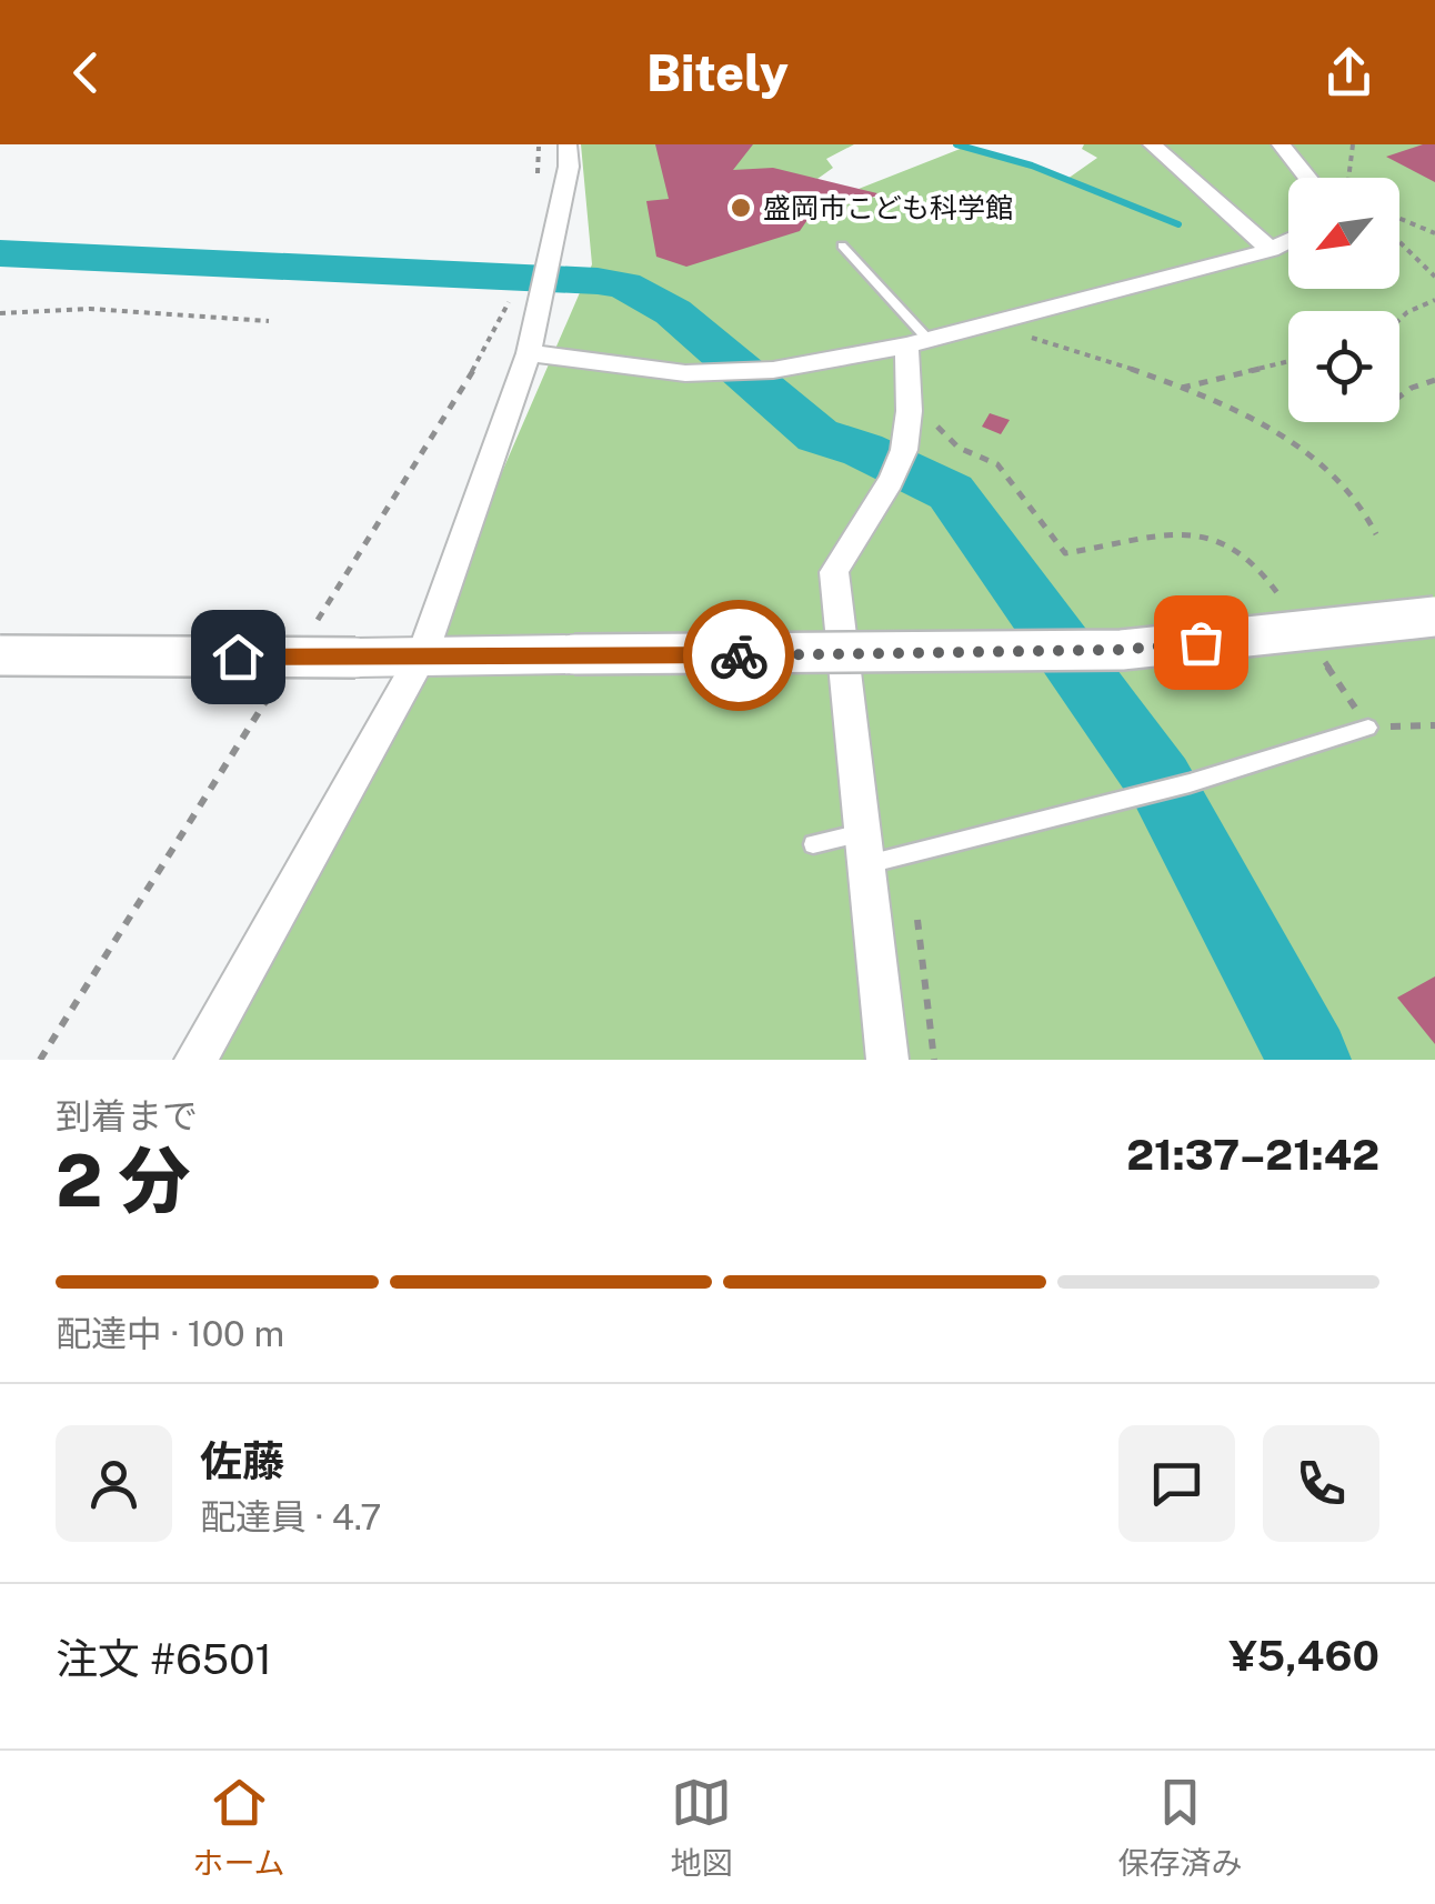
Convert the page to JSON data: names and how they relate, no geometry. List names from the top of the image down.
{
  "places": ["盛岡市こども科学館"],
  "north": "bottom left",
  "page": {
    "header": "Bitely",
    "heading": ["2 分", "到着まで", "21:37–21:42"],
    "panel": [
      "佐藤",
      "配達員 · 4.7",
      "注文 #6501",
      "¥5,460"
    ],
    "bar": "配達中 · 100 m",
    "tabs": ["ホーム", "地図", "保存済み"]
  }
}
